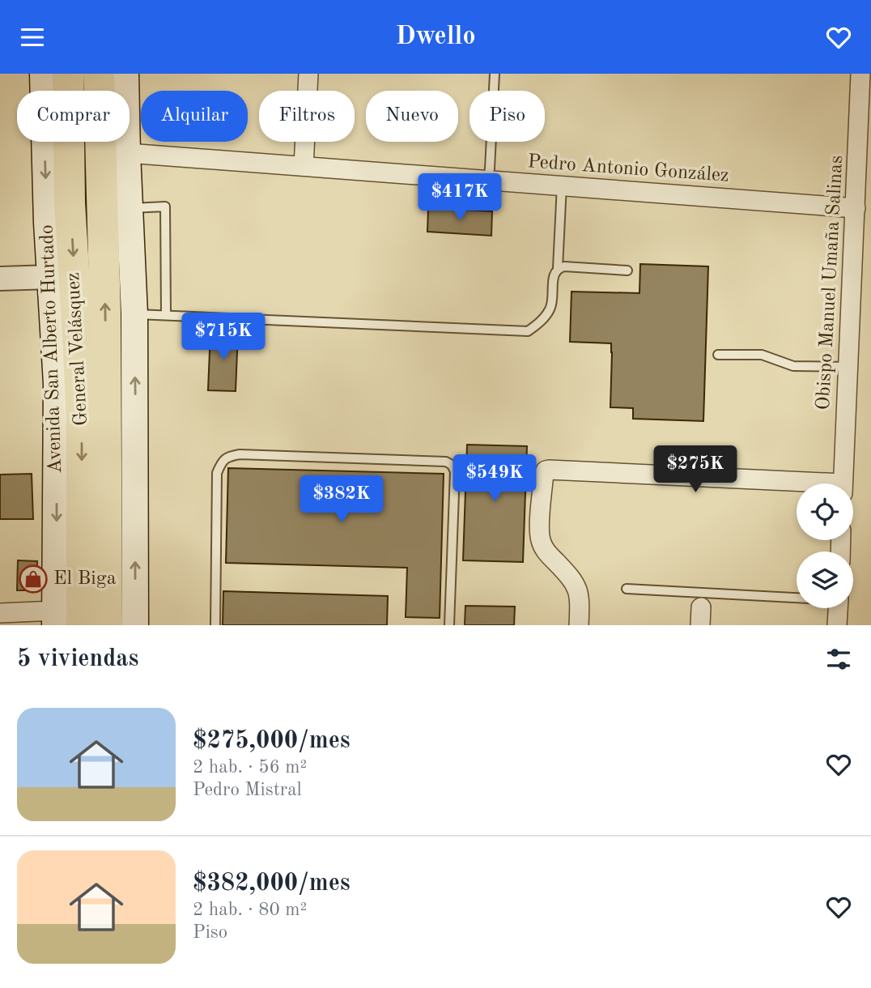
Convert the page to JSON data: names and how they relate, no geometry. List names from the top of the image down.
{
  "streets": {
    "highway": ["General Velásquez"],
    "main road": ["Avenida San Alberto Hurtado"],
    "street": ["Pedro Antonio González", "Obispo Manuel Umaña Salinas"]
  },
  "crossings": [
    ["Pedro Antonio González", "Obispo Manuel Umaña Salinas"]
  ],
  "places": {
    "shop": ["El Biga"]
  },
  "page": {
    "header": "Dwello",
    "chip": [
      "Comprar",
      "Alquilar",
      "Filtros",
      "Nuevo",
      "Piso"
    ],
    "price": [
      "$417K",
      "$715K",
      "$275K",
      "$549K",
      "$382K"
    ],
    "heading": "5 viviendas",
    "list": [
      {
        "name": "$275,000/mes",
        "note": "2 hab. · 56 m² · Pedro Mistral"
      },
      {
        "name": "$382,000/mes",
        "note": "2 hab. · 80 m² · Piso"
      }
    ]
  }
}
